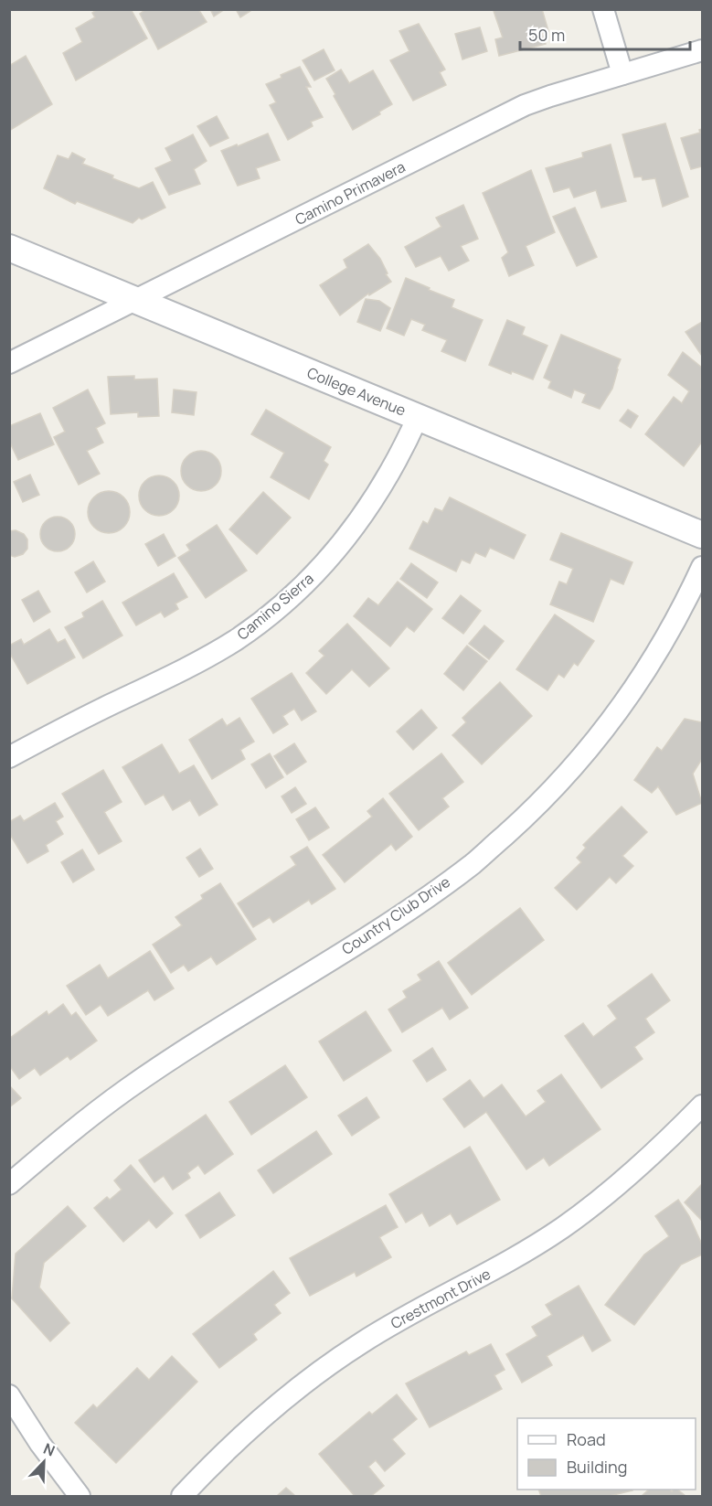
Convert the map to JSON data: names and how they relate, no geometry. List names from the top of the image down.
{
  "streets": {
    "street": [
      "Camino Primavera",
      "College Avenue",
      "Camino Sierra",
      "Country Club Drive",
      "Crestmont Drive"
    ]
  },
  "crossings": [
    ["Camino Primavera", "College Avenue"],
    ["College Avenue", "Camino Sierra"]
  ],
  "legend": ["Road", "Building"],
  "scale_bar": "50 m",
  "north": "top right"
}
